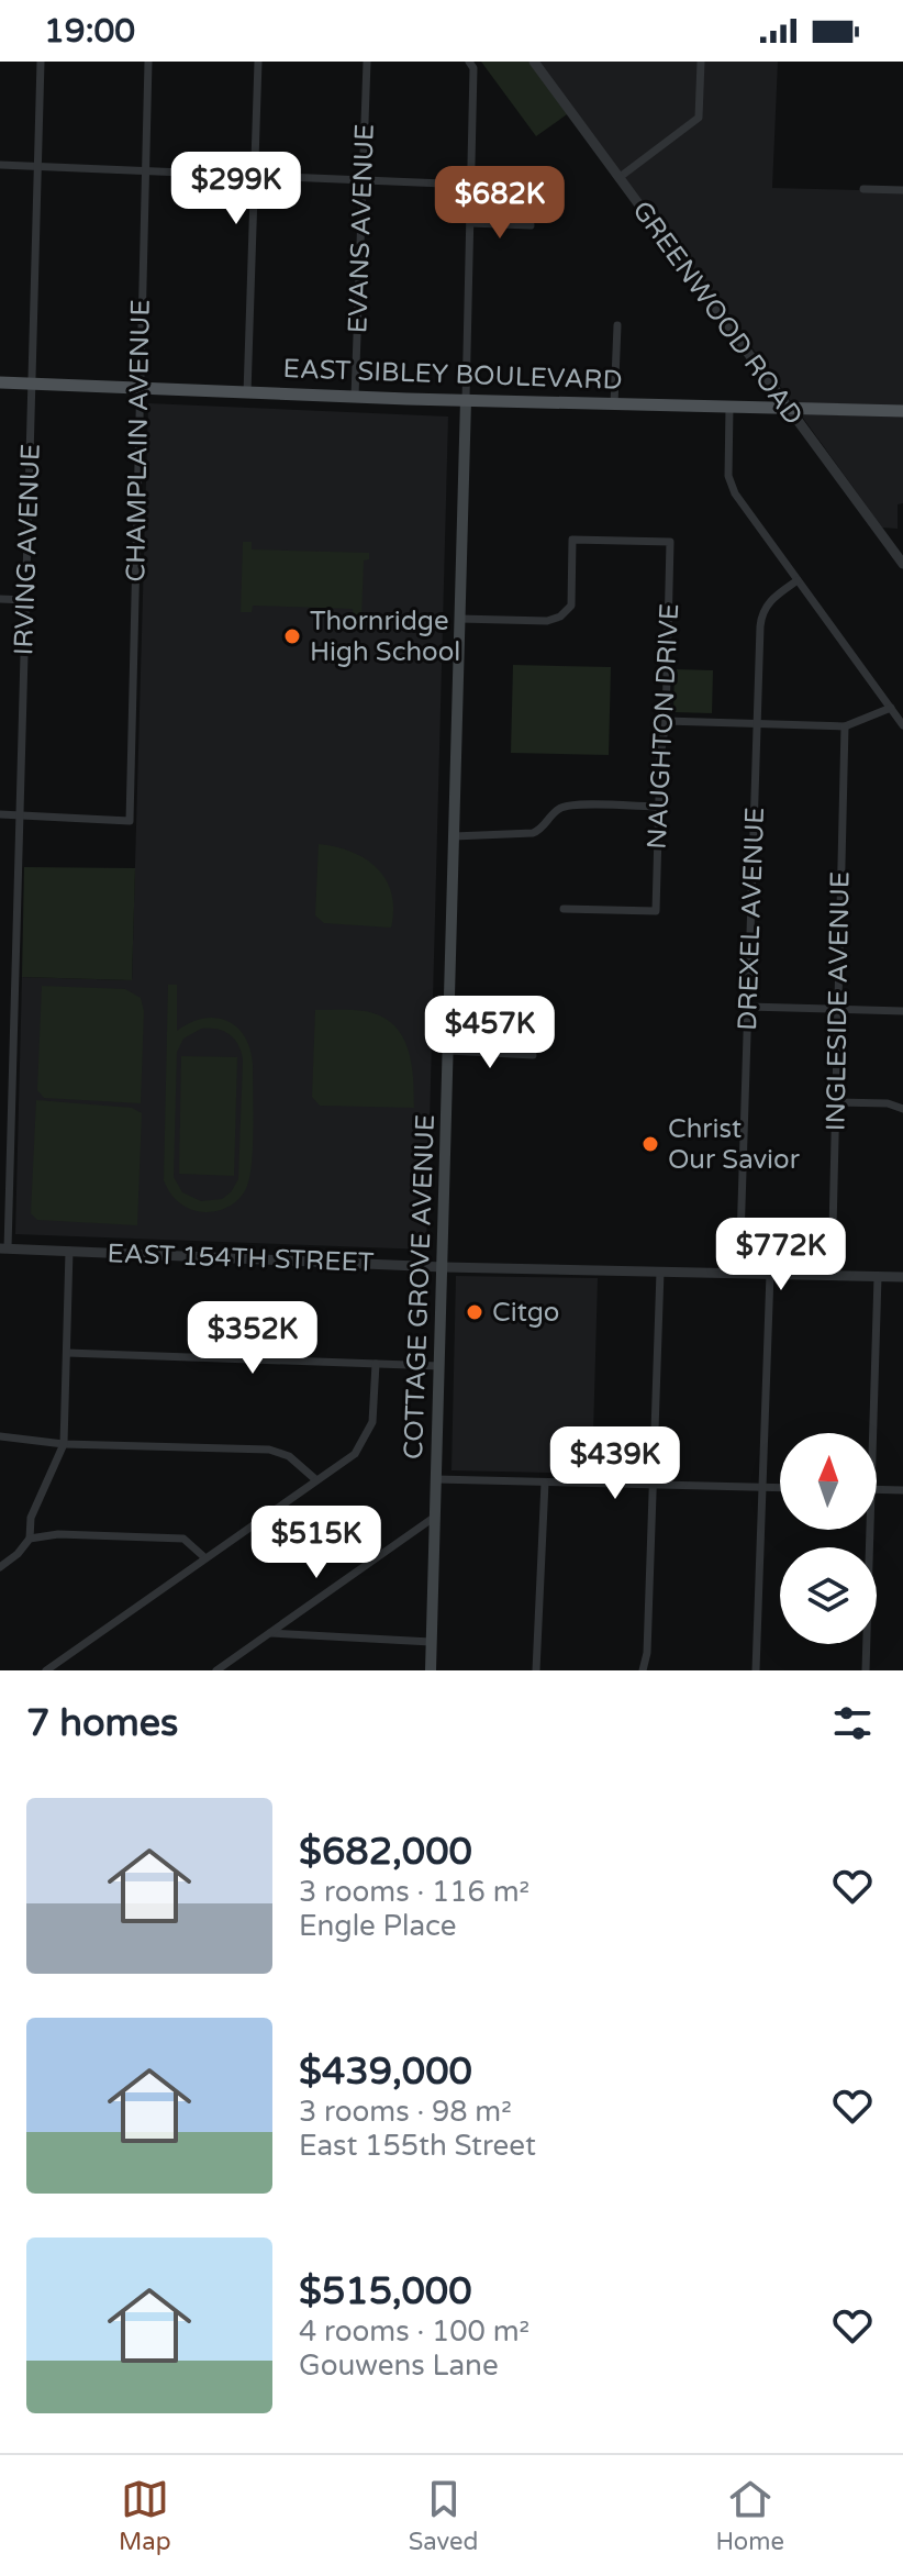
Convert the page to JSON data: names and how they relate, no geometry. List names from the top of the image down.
{
  "streets": {
    "main road": ["EAST SIBLEY BOULEVARD", "COTTAGE GROVE AVENUE"],
    "street": [
      "EVANS AVENUE",
      "GREENWOOD ROAD",
      "CHAMPLAIN AVENUE",
      "IRVING AVENUE",
      "NAUGHTON DRIVE",
      "DREXEL AVENUE",
      "INGLESIDE AVENUE",
      "EAST 154TH STREET"
    ]
  },
  "crossings": [
    ["EVANS AVENUE", "EAST SIBLEY BOULEVARD"],
    ["GREENWOOD ROAD", "EAST SIBLEY BOULEVARD"],
    ["EAST SIBLEY BOULEVARD", "CHAMPLAIN AVENUE"],
    ["EAST SIBLEY BOULEVARD", "IRVING AVENUE"],
    ["EAST SIBLEY BOULEVARD", "COTTAGE GROVE AVENUE"],
    ["CHAMPLAIN AVENUE", "IRVING AVENUE"],
    ["IRVING AVENUE", "EAST 154TH STREET"],
    ["NAUGHTON DRIVE", "COTTAGE GROVE AVENUE"],
    ["DREXEL AVENUE", "EAST 154TH STREET"],
    ["INGLESIDE AVENUE", "EAST 154TH STREET"],
    ["EAST 154TH STREET", "COTTAGE GROVE AVENUE"]
  ],
  "places": ["Thornridge High School", "Christ Our Savior", "Citgo"],
  "north": "top",
  "page": {
    "status": "19:00",
    "price": [
      "$299K",
      "$682K",
      "$457K",
      "$772K",
      "$352K",
      "$439K",
      "$515K"
    ],
    "heading": "7 homes",
    "list": [
      {
        "name": "$682,000",
        "note": "3 rooms · 116 m² · Engle Place"
      },
      {
        "name": "$439,000",
        "note": "3 rooms · 98 m² · East 155th Street"
      },
      {
        "name": "$515,000",
        "note": "4 rooms · 100 m² · Gouwens Lane"
      }
    ],
    "tabs": ["Map", "Saved", "Home"]
  }
}
